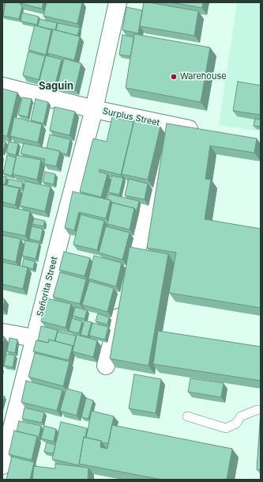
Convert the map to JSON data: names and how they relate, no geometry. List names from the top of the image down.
{
  "streets": {
    "street": ["Surplus Street", "Señorita Street"]
  },
  "crossings": [
    ["Surplus Street", "Señorita Street"]
  ],
  "districts": ["Saguin"],
  "places": ["Warehouse"]
}
